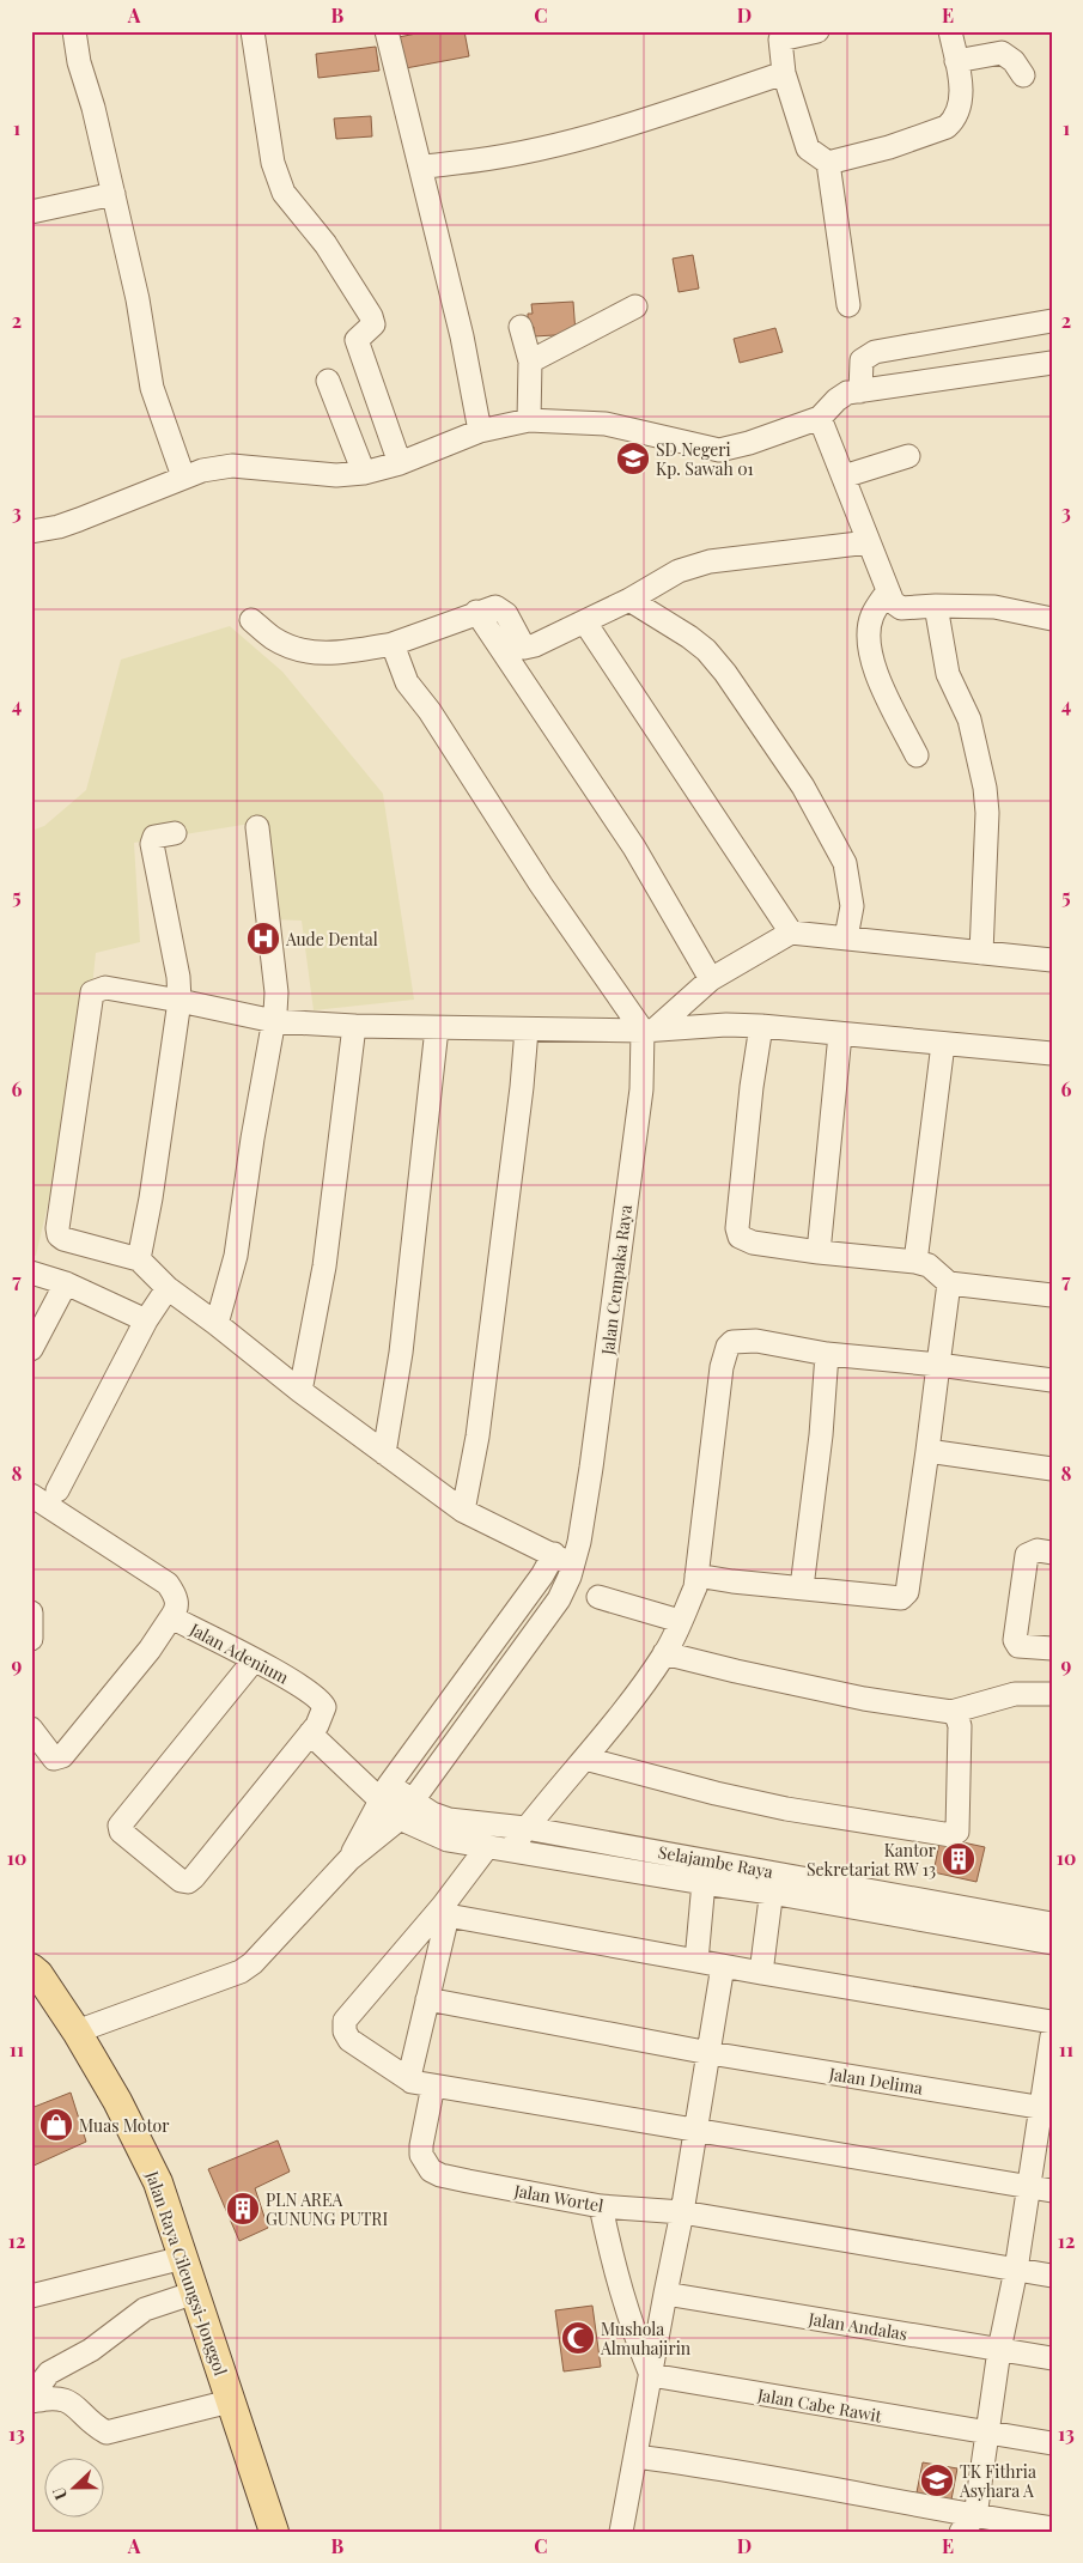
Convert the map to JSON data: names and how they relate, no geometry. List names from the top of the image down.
{
  "streets": {
    "main road": ["Jalan Raya Cileungsi-Jonggol"],
    "street": [
      "Jalan Cempaka Raya",
      "Jalan Adenium",
      "Selajambe Raya",
      "Jalan Delima",
      "Jalan Wortel",
      "Jalan Andalas",
      "Jalan Cabe Rawit"
    ]
  },
  "crossings": [
    ["Jalan Adenium", "Selajambe Raya"]
  ],
  "places": {
    "school or university": ["SD Negeri Kp. Sawah 01", "TK Fithria Asyhara A"],
    "hospital": ["Aude Dental"],
    "building": ["Kantor Sekretariat RW 13", "PLN AREA GUNUNG PUTRI"],
    "shop": ["Muas Motor"],
    "mosque": ["Mushola Almuhajirin"]
  },
  "north": "left",
  "grid": {
    "columns": [
      "A",
      "B",
      "C",
      "D",
      "E"
    ],
    "rows": [
      "1",
      "2",
      "3",
      "4",
      "5",
      "6",
      "7",
      "8",
      "9",
      "10",
      "11",
      "12",
      "13"
    ]
  }
}
